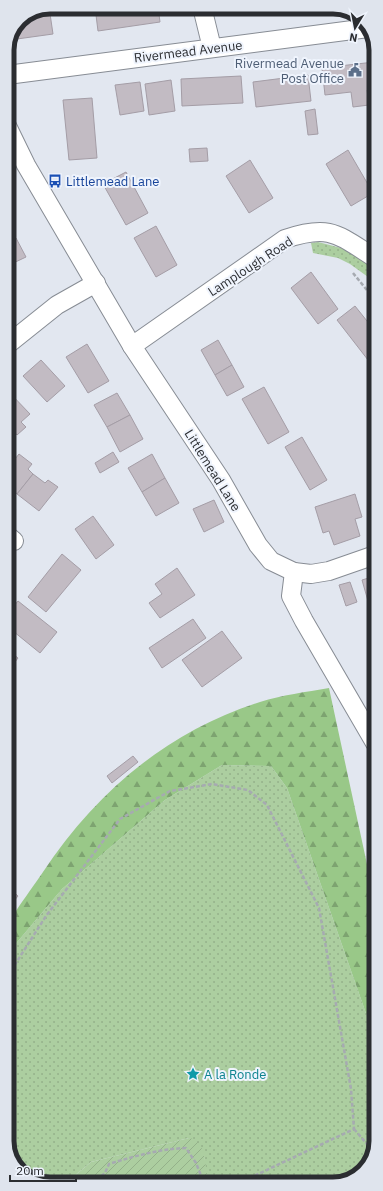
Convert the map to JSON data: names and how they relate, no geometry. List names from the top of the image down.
{
  "streets": {
    "street": ["Rivermead Avenue", "Lamplough Road", "Littlemead Lane"]
  },
  "crossings": [
    ["Lamplough Road", "Littlemead Lane"]
  ],
  "places": {
    "public building": ["Rivermead Avenue Post Office"],
    "bus stop": ["Littlemead Lane"],
    "place": ["A la Ronde"]
  },
  "scale_bar": "20 m",
  "north": "bottom"
}
